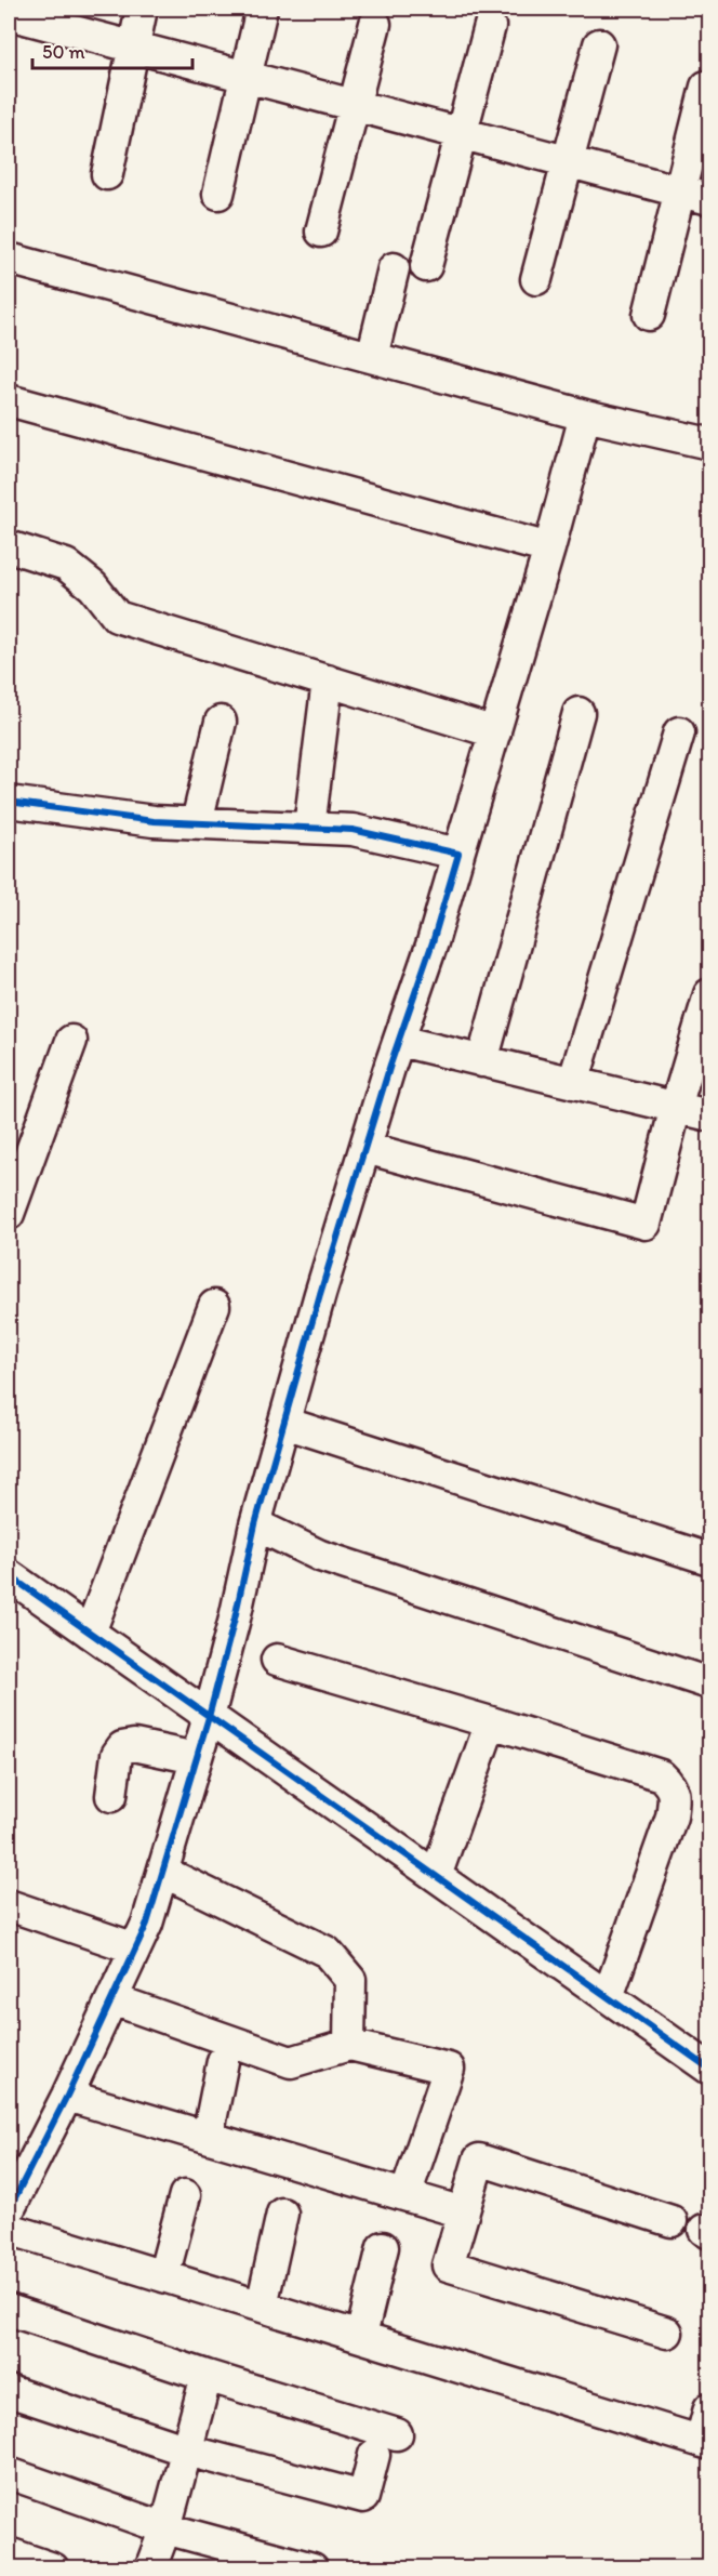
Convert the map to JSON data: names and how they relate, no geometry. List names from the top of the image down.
{
  "scale_bar": "50 m"
}
